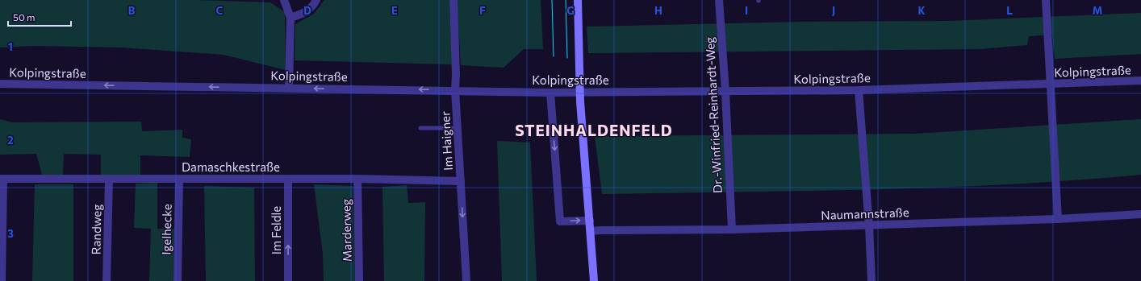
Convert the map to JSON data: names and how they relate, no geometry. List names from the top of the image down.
{
  "streets": {
    "street": [
      "Kolpingstraße",
      "Dr.-Winfried-Reinhardt-Weg",
      "Im Haigner",
      "Damaschkestraße",
      "Naumannstraße",
      "Randweg",
      "Igelhecke",
      "Im Feldle",
      "Marderweg"
    ]
  },
  "crossings": [
    ["Kolpingstraße", "Dr.-Winfried-Reinhardt-Weg"],
    ["Kolpingstraße", "Im Haigner"],
    ["Dr.-Winfried-Reinhardt-Weg", "Naumannstraße"],
    ["Im Haigner", "Damaschkestraße"],
    ["Damaschkestraße", "Randweg"],
    ["Damaschkestraße", "Igelhecke"],
    ["Damaschkestraße", "Im Feldle"],
    ["Damaschkestraße", "Marderweg"]
  ],
  "one_way": ["Kolpingstraße", "Im Haigner", "Im Feldle"],
  "districts": ["STEINHALDENFELD"],
  "scale_bar": "50 m",
  "grid": {
    "columns": [
      "B",
      "C",
      "D",
      "E",
      "F",
      "G",
      "H",
      "I",
      "J",
      "K",
      "L",
      "M"
    ],
    "rows": ["1", "2", "3"]
  }
}
